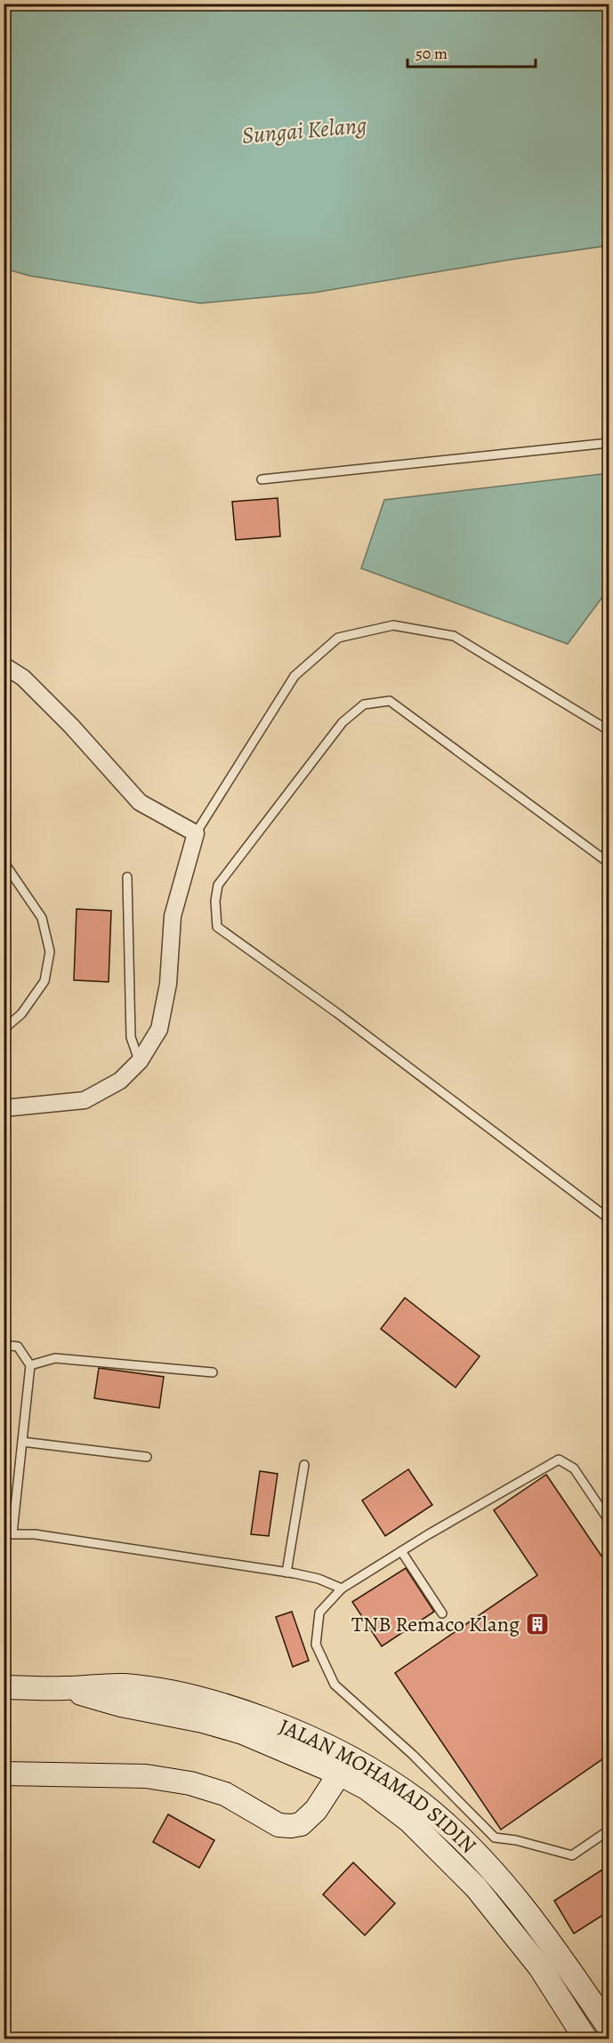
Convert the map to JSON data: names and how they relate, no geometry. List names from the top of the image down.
{
  "streets": {
    "main road": ["JALAN MOHAMAD SIDIN"]
  },
  "water": ["Sungai Kelang"],
  "places": {
    "building": ["TNB Remaco Klang"]
  },
  "scale_bar": "50 m"
}
